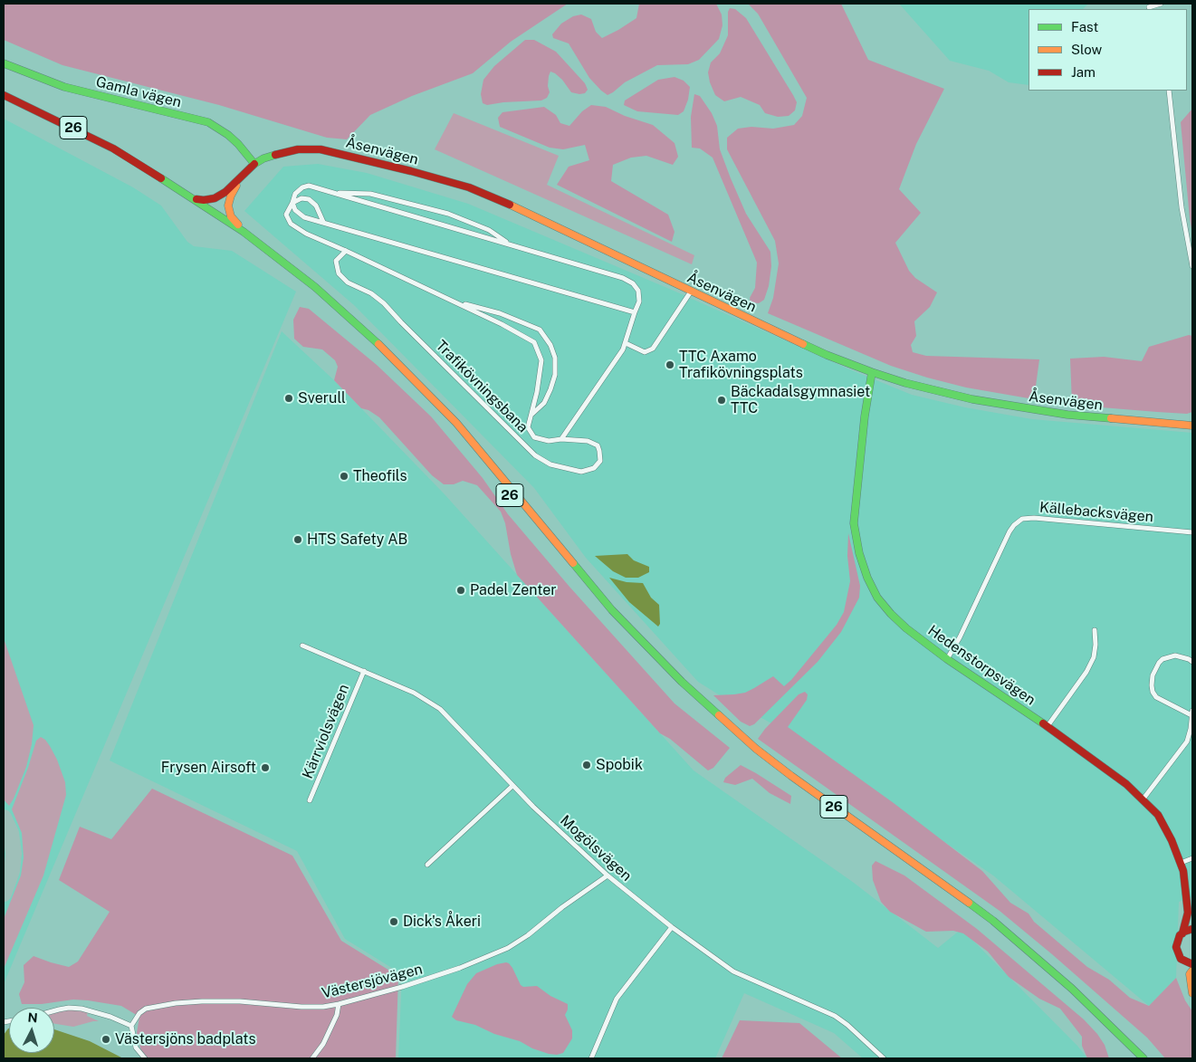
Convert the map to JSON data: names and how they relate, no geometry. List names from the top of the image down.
{
  "streets": {
    "main road": [
      "Gamla vägen",
      "26",
      "Åsenvägen",
      "Hedenstorpsvägen"
    ],
    "street": [
      "Trafikövningsbana",
      "Källebacksvägen",
      "Kärrviolsvägen",
      "Mogölsvägen",
      "Västersjövägen"
    ]
  },
  "crossings": [
    ["Gamla vägen", "Åsenvägen"],
    ["26", "Åsenvägen"],
    ["Åsenvägen", "Hedenstorpsvägen"],
    ["Källebacksvägen", "Hedenstorpsvägen"],
    ["Kärrviolsvägen", "Mogölsvägen"],
    ["Mogölsvägen", "Västersjövägen"]
  ],
  "places": [
    "TTC Axamo Trafikövningsplats",
    "Sverull",
    "Bäckadalsgymnasiet TTC",
    "Theofils",
    "HTS Safety AB",
    "Padel Zenter",
    "Spobik",
    "Frysen Airsoft",
    "Dick's Åkeri",
    "Västersjöns badplats"
  ],
  "legend": ["Fast", "Slow", "Jam"],
  "north": "top"
}
